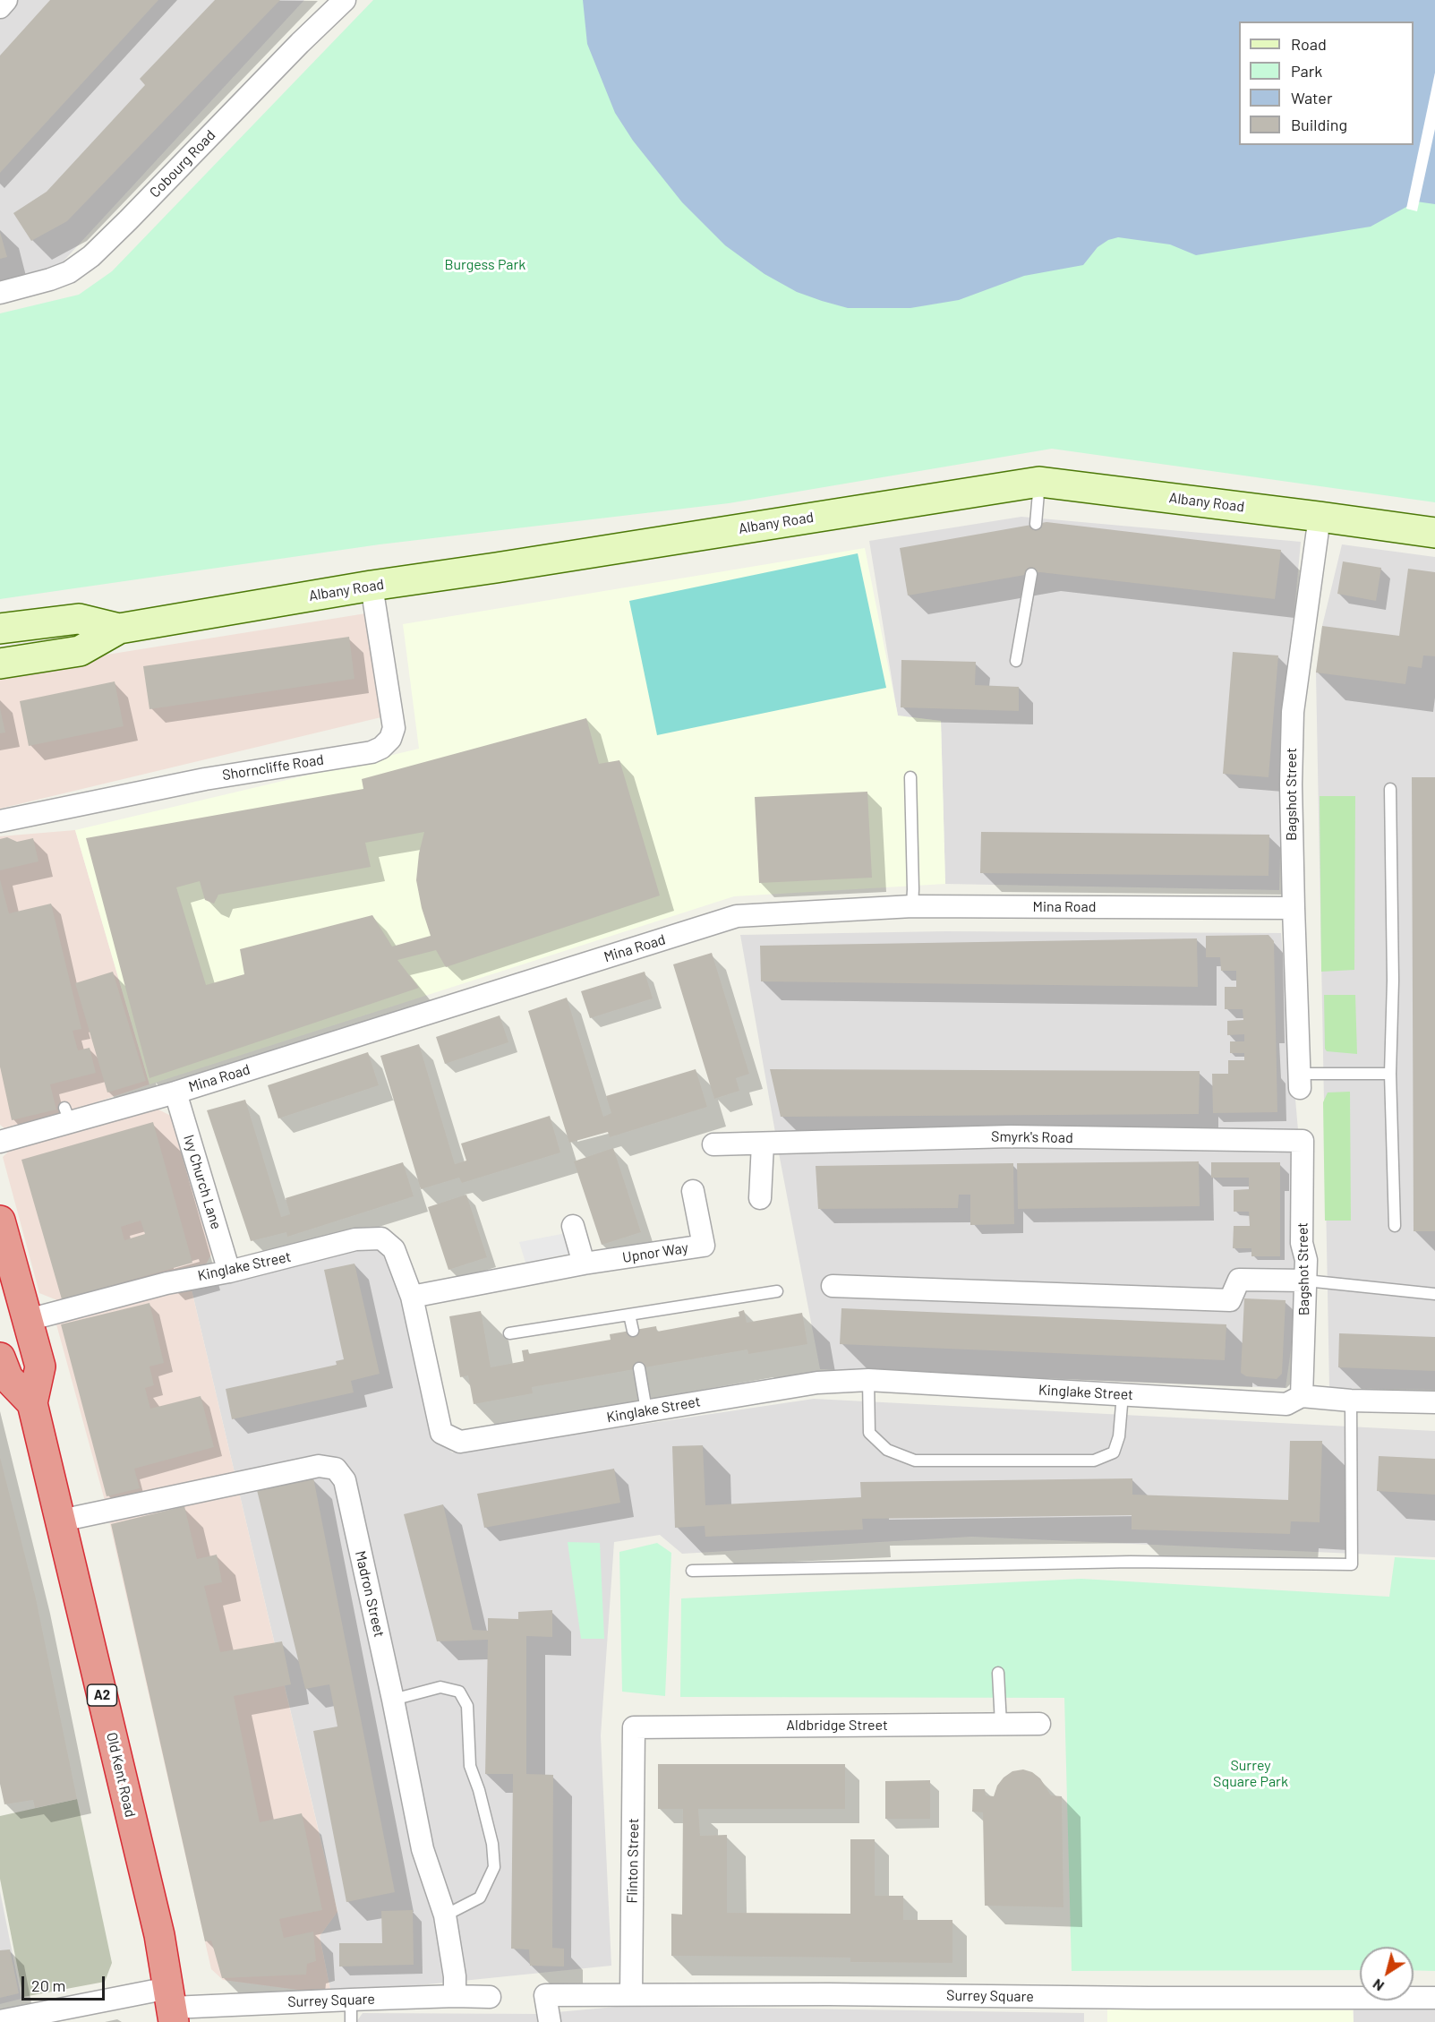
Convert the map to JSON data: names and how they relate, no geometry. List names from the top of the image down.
{
  "streets": {
    "highway": ["A2", "Old Kent Road"],
    "main road": ["Albany Road"],
    "street": [
      "Cobourg Road",
      "Shorncliffe Road",
      "Bagshot Street",
      "Mina Road",
      "Smyrk's Road",
      "Ivy Church Lane",
      "Upnor Way",
      "Kinglake Street",
      "Madron Street",
      "Aldbridge Street",
      "Flinton Street",
      "Surrey Square"
    ]
  },
  "crossings": [
    ["Albany Road", "Shorncliffe Road"],
    ["Albany Road", "Bagshot Street"],
    ["Bagshot Street", "Mina Road"],
    ["Bagshot Street", "Smyrk's Road"],
    ["Bagshot Street", "Kinglake Street"],
    ["Mina Road", "Ivy Church Lane"],
    ["Ivy Church Lane", "Kinglake Street"],
    ["Upnor Way", "Kinglake Street"],
    ["Kinglake Street", "Old Kent Road"],
    ["Madron Street", "Old Kent Road"],
    ["Madron Street", "Surrey Square"],
    ["Aldbridge Street", "Flinton Street"],
    ["Old Kent Road", "Surrey Square"],
    ["Flinton Street", "Surrey Square"]
  ],
  "parks": ["Burgess Park", "Surrey Square Park"],
  "legend": [
    "Road",
    "Park",
    "Water",
    "Building"
  ],
  "scale_bar": "20 m",
  "north": "bottom left"
}
